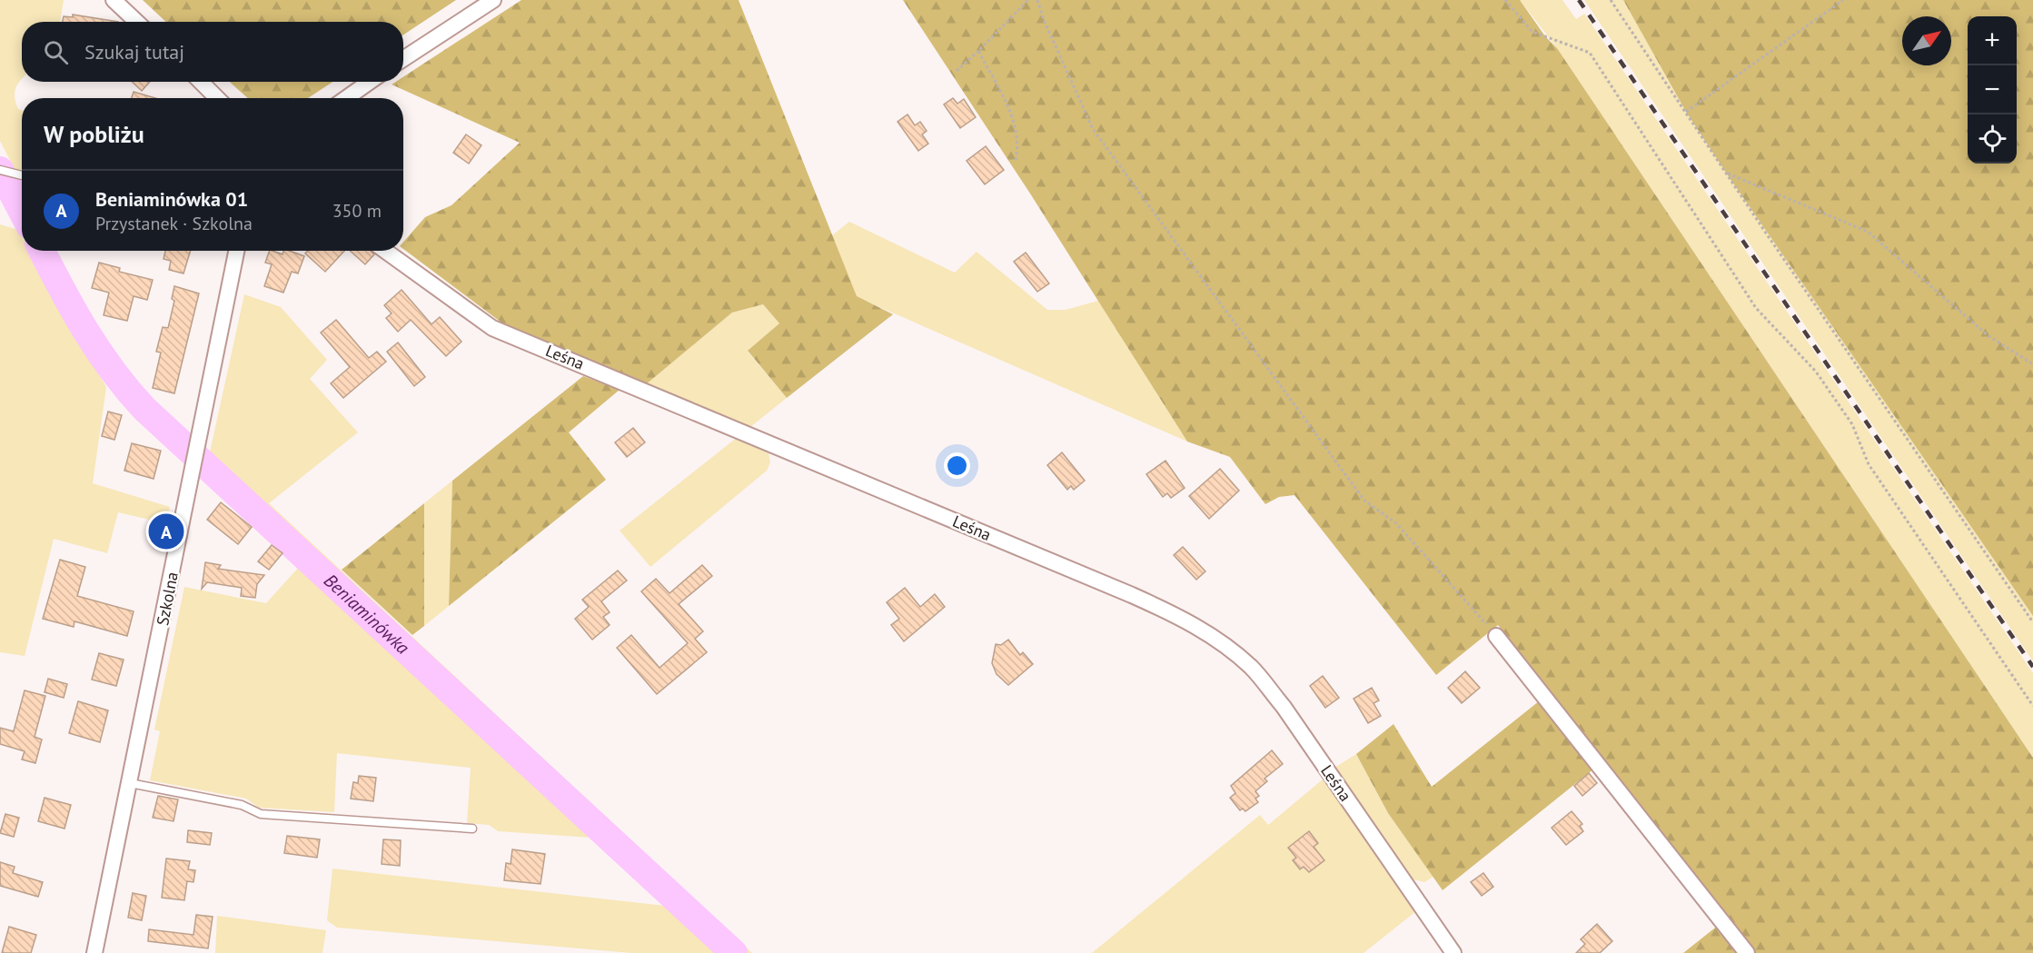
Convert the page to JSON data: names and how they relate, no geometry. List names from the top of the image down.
{
  "streets": {
    "street": ["Leśna", "Szkolna"]
  },
  "water": ["Beniaminówka"],
  "north": "top right",
  "page": {
    "map_buttons": ["+", "−"],
    "search": "Szukaj tutaj",
    "heading": "W pobliżu",
    "list": [
      {
        "mark": "A",
        "name": "Beniaminówka 01",
        "note": "Przystanek · Szkolna",
        "value": "350 m"
      }
    ],
    "pins": "A"
  }
}
